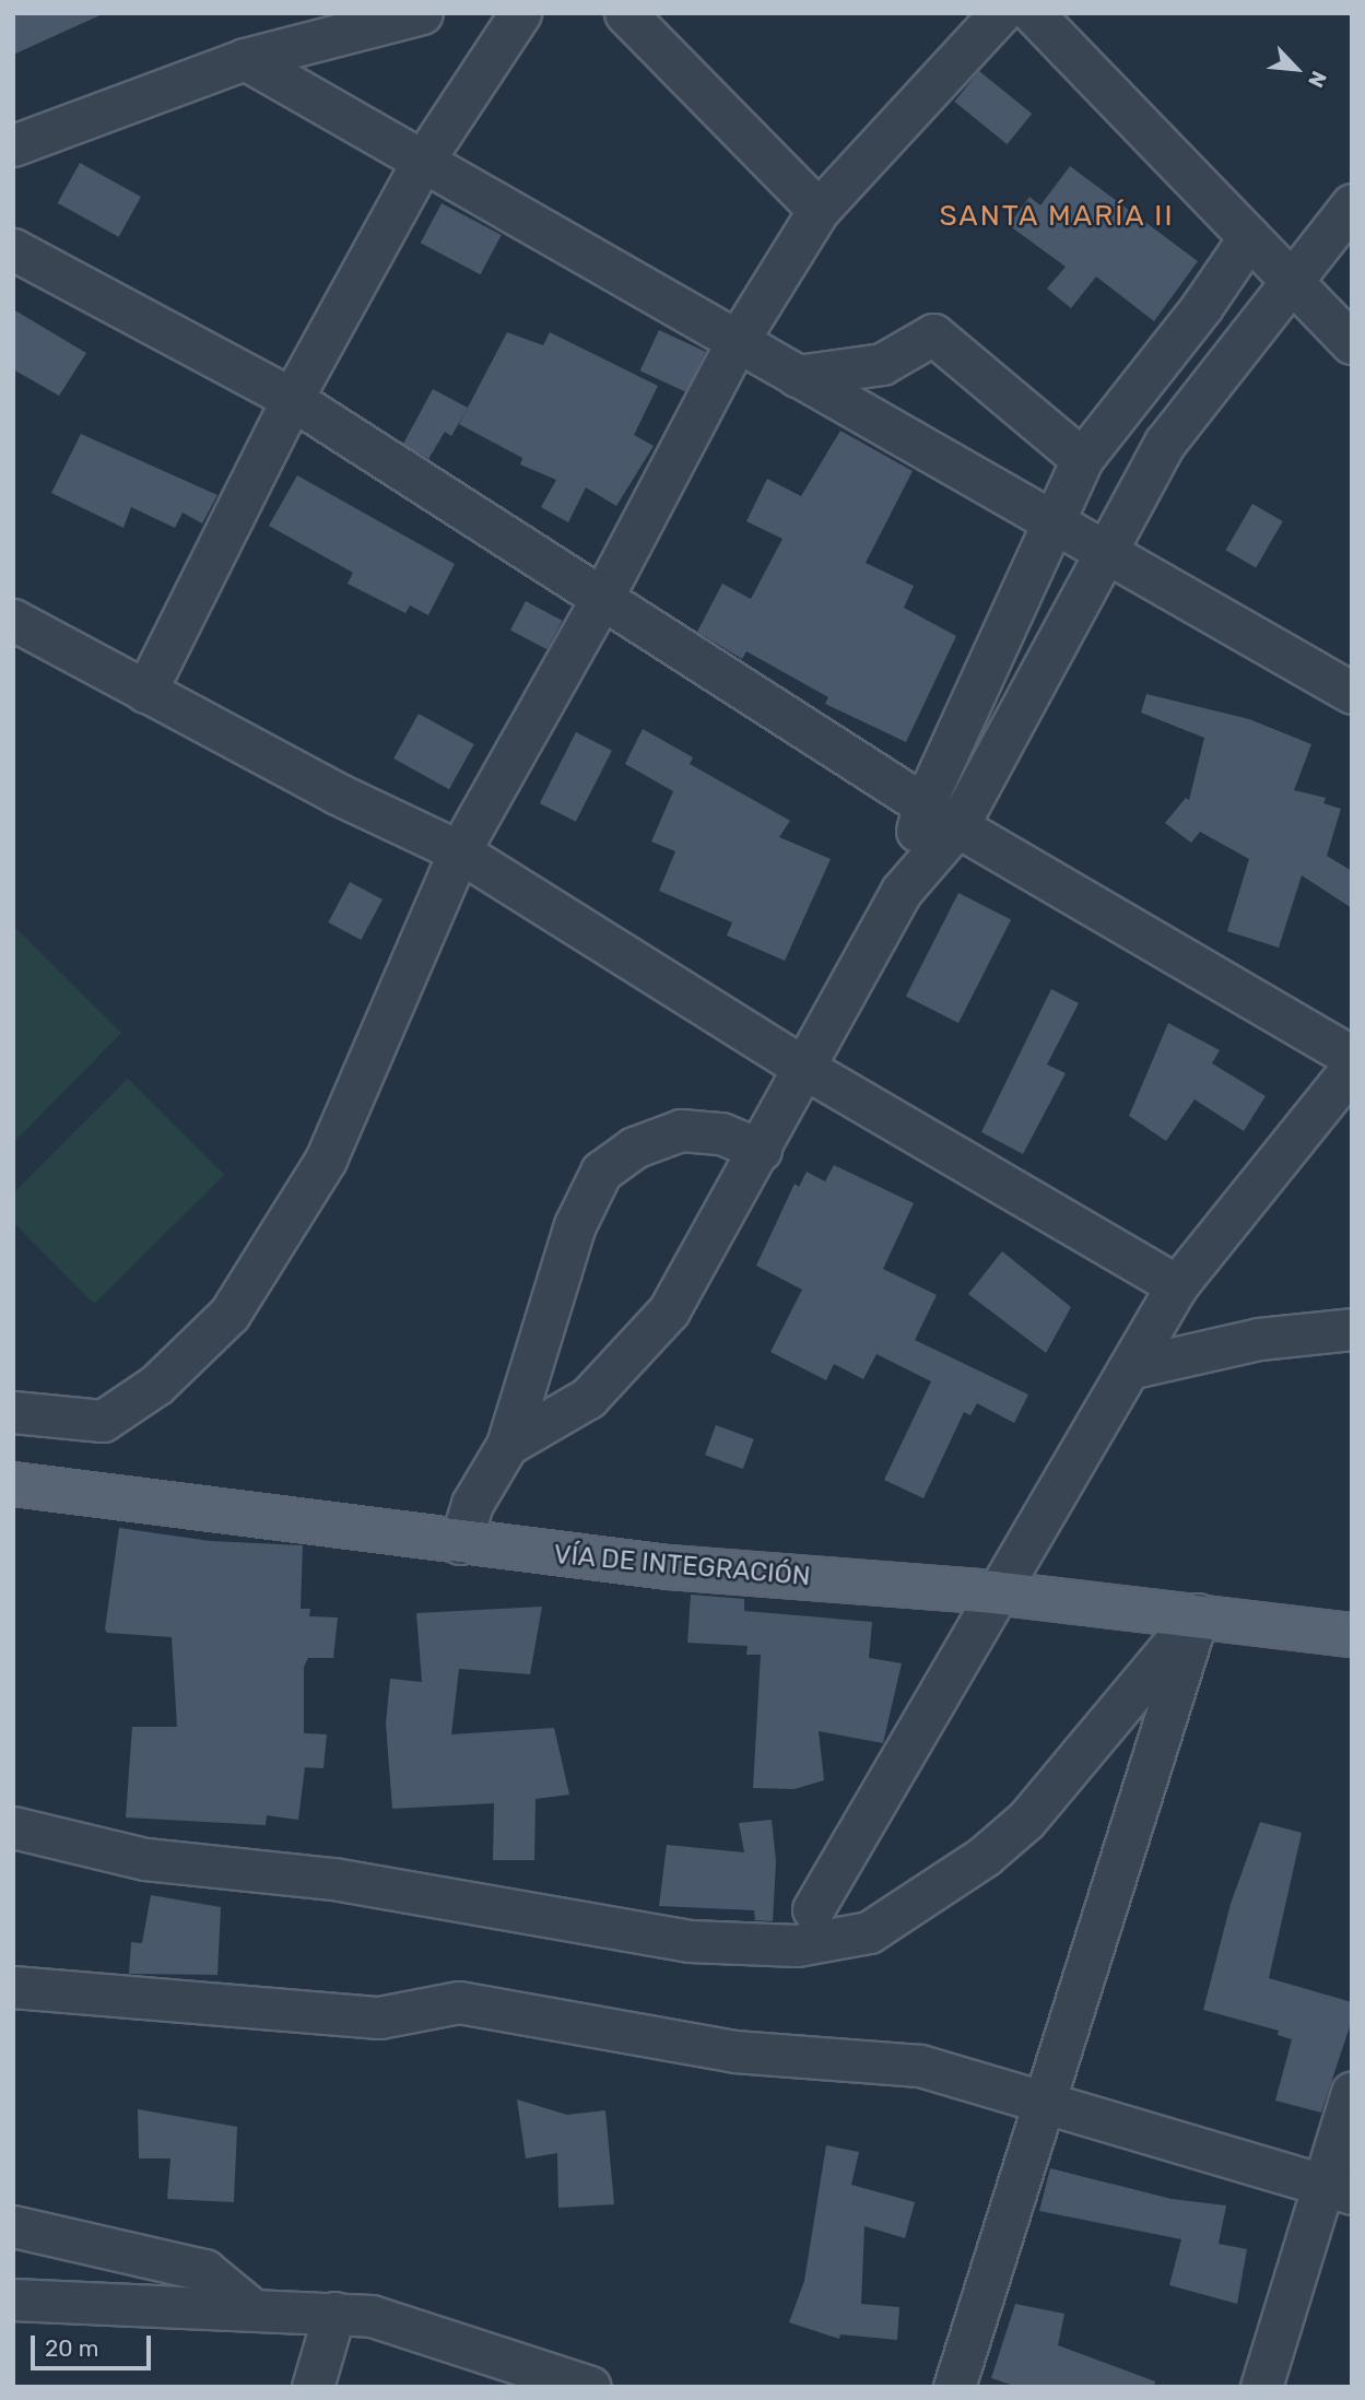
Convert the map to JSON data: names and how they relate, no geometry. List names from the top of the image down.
{
  "streets": {
    "main road": ["VÍA DE INTEGRACIÓN"]
  },
  "districts": ["SANTA MARÍA II"],
  "scale_bar": "20 m",
  "north": "bottom right"
}
